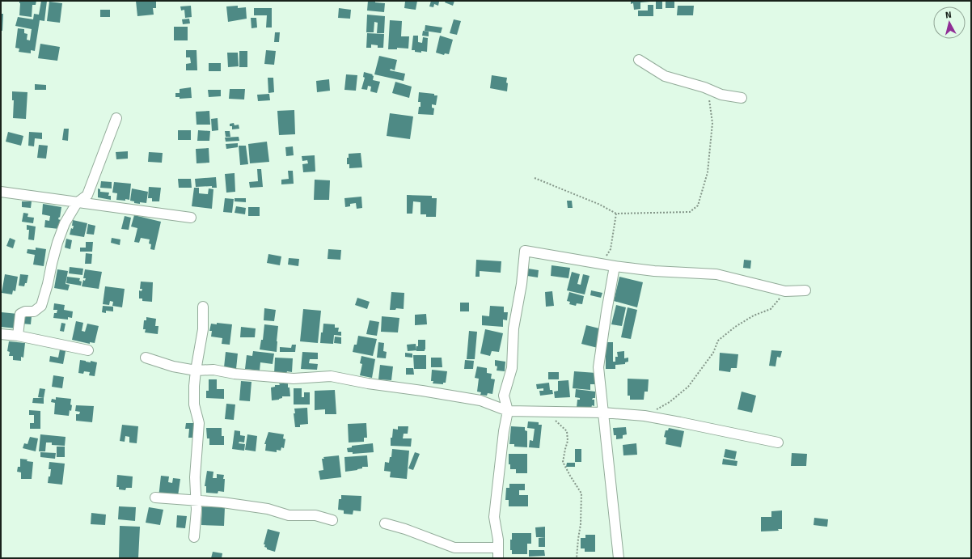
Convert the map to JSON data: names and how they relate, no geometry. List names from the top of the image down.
{
  "north": "top"
}
